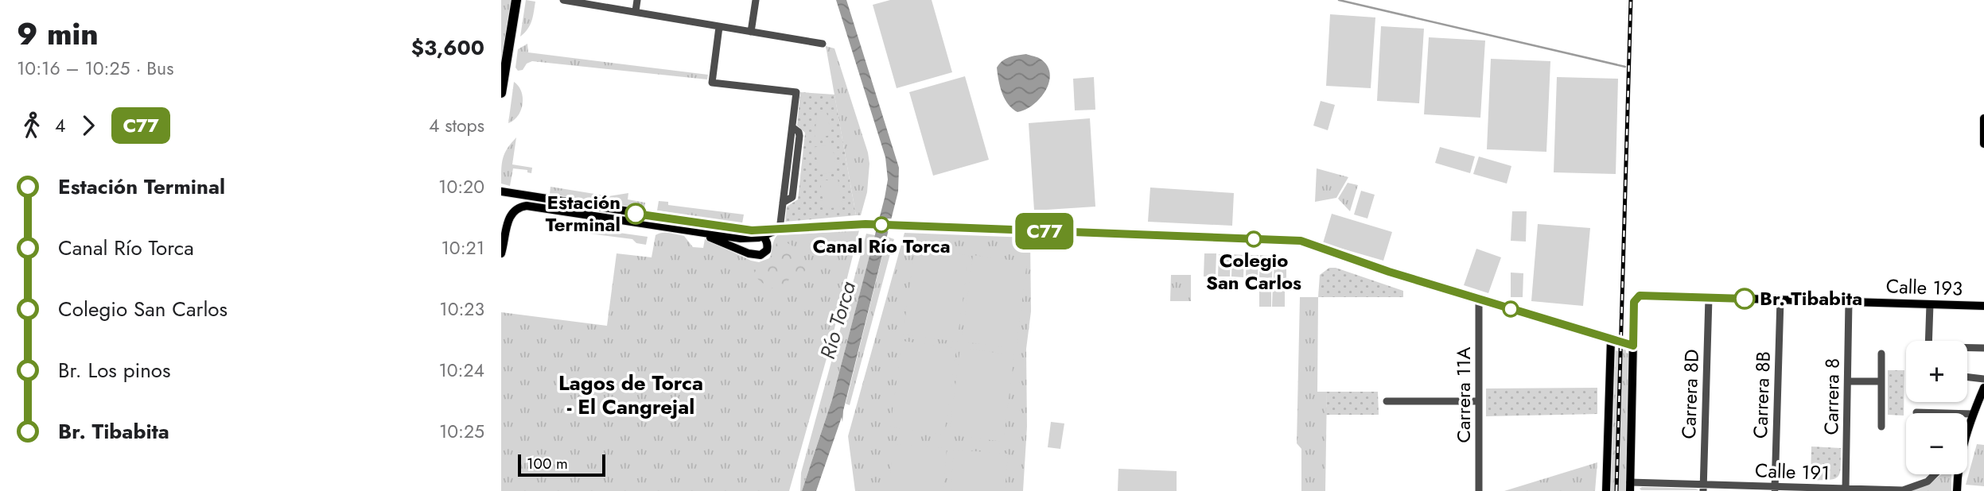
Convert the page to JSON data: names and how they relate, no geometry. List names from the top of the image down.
{
  "streets": {
    "main road": ["Calle 193"],
    "street": [
      "Carrera 8D",
      "Carrera 11A",
      "Carrera 8B",
      "Carrera 8",
      "Calle 191"
    ]
  },
  "crossings": [
    ["Calle 193", "Carrera 8D"],
    ["Calle 193", "Carrera 8B"],
    ["Calle 193", "Carrera 8"],
    ["Carrera 8D", "Calle 191"],
    ["Carrera 8B", "Calle 191"],
    ["Carrera 8", "Calle 191"]
  ],
  "districts": ["Lagos de Torca - El Cangrejal"],
  "water": ["Río Torca"],
  "places": [
    "Estación Terminal",
    "Canal Río Torca",
    "Colegio San Carlos",
    "Br. Tibabita"
  ],
  "lines": ["bus line C77"],
  "scale_bar": "100 m",
  "page": {
    "heading": ["9 min", "10:16 – 10:25 · Bus", "$3,600"],
    "on_map": "C77",
    "legs": ["4", "C77", "4 stops"],
    "list": [
      {
        "name": "Estación Terminal",
        "value": "10:20"
      },
      {
        "name": "Canal Río Torca",
        "value": "10:21"
      },
      {
        "name": "Colegio San Carlos",
        "value": "10:23"
      },
      {
        "name": "Br. Los pinos",
        "value": "10:24"
      },
      {
        "name": "Br. Tibabita",
        "value": "10:25"
      }
    ],
    "map_buttons": ["+", "−"],
    "scale": "100 m"
  }
}
